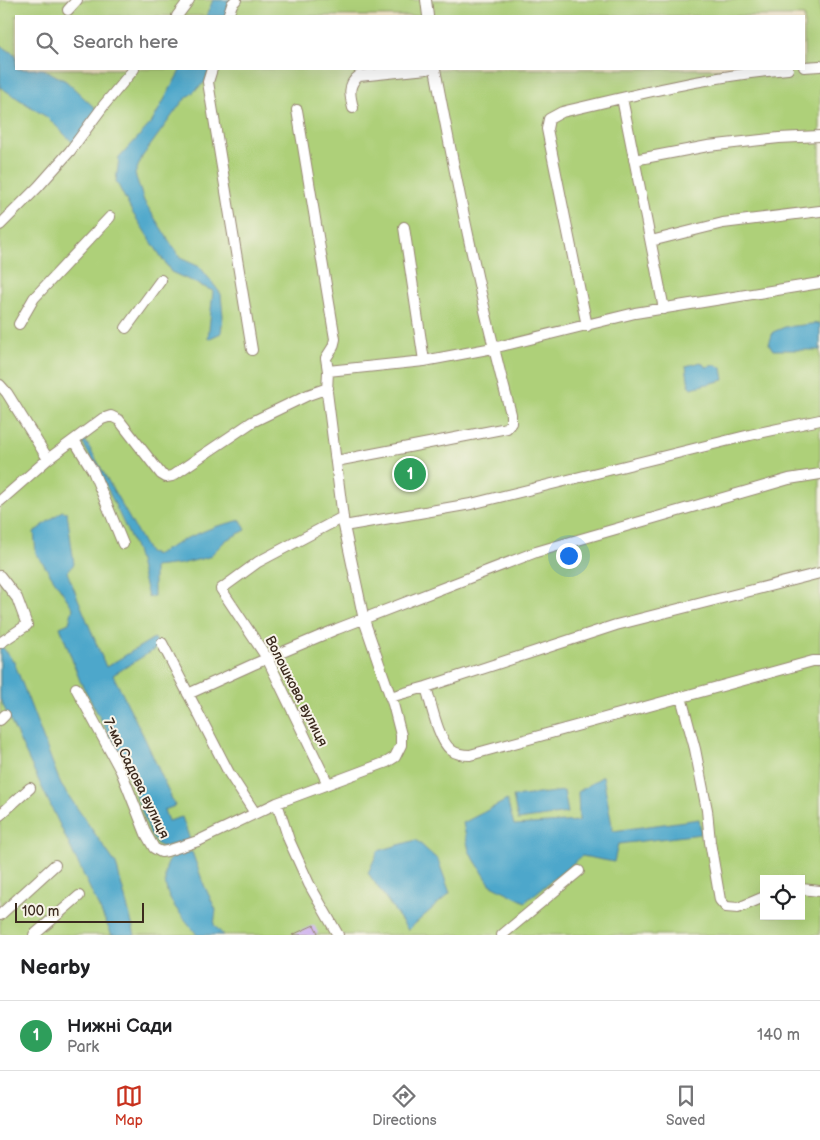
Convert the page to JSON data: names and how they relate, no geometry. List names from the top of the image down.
{
  "streets": {
    "street": ["Волошкова вулиця", "7-ма Садова вулиця"]
  },
  "scale_bar": "100 m",
  "page": {
    "search": "Search here",
    "pins": "1",
    "scale": "100 m",
    "heading": "Nearby",
    "list": [
      {
        "mark": "1",
        "name": "Нижні Сади",
        "note": "Park",
        "value": "140 m"
      }
    ],
    "nav": ["Map", "Directions", "Saved"]
  }
}
